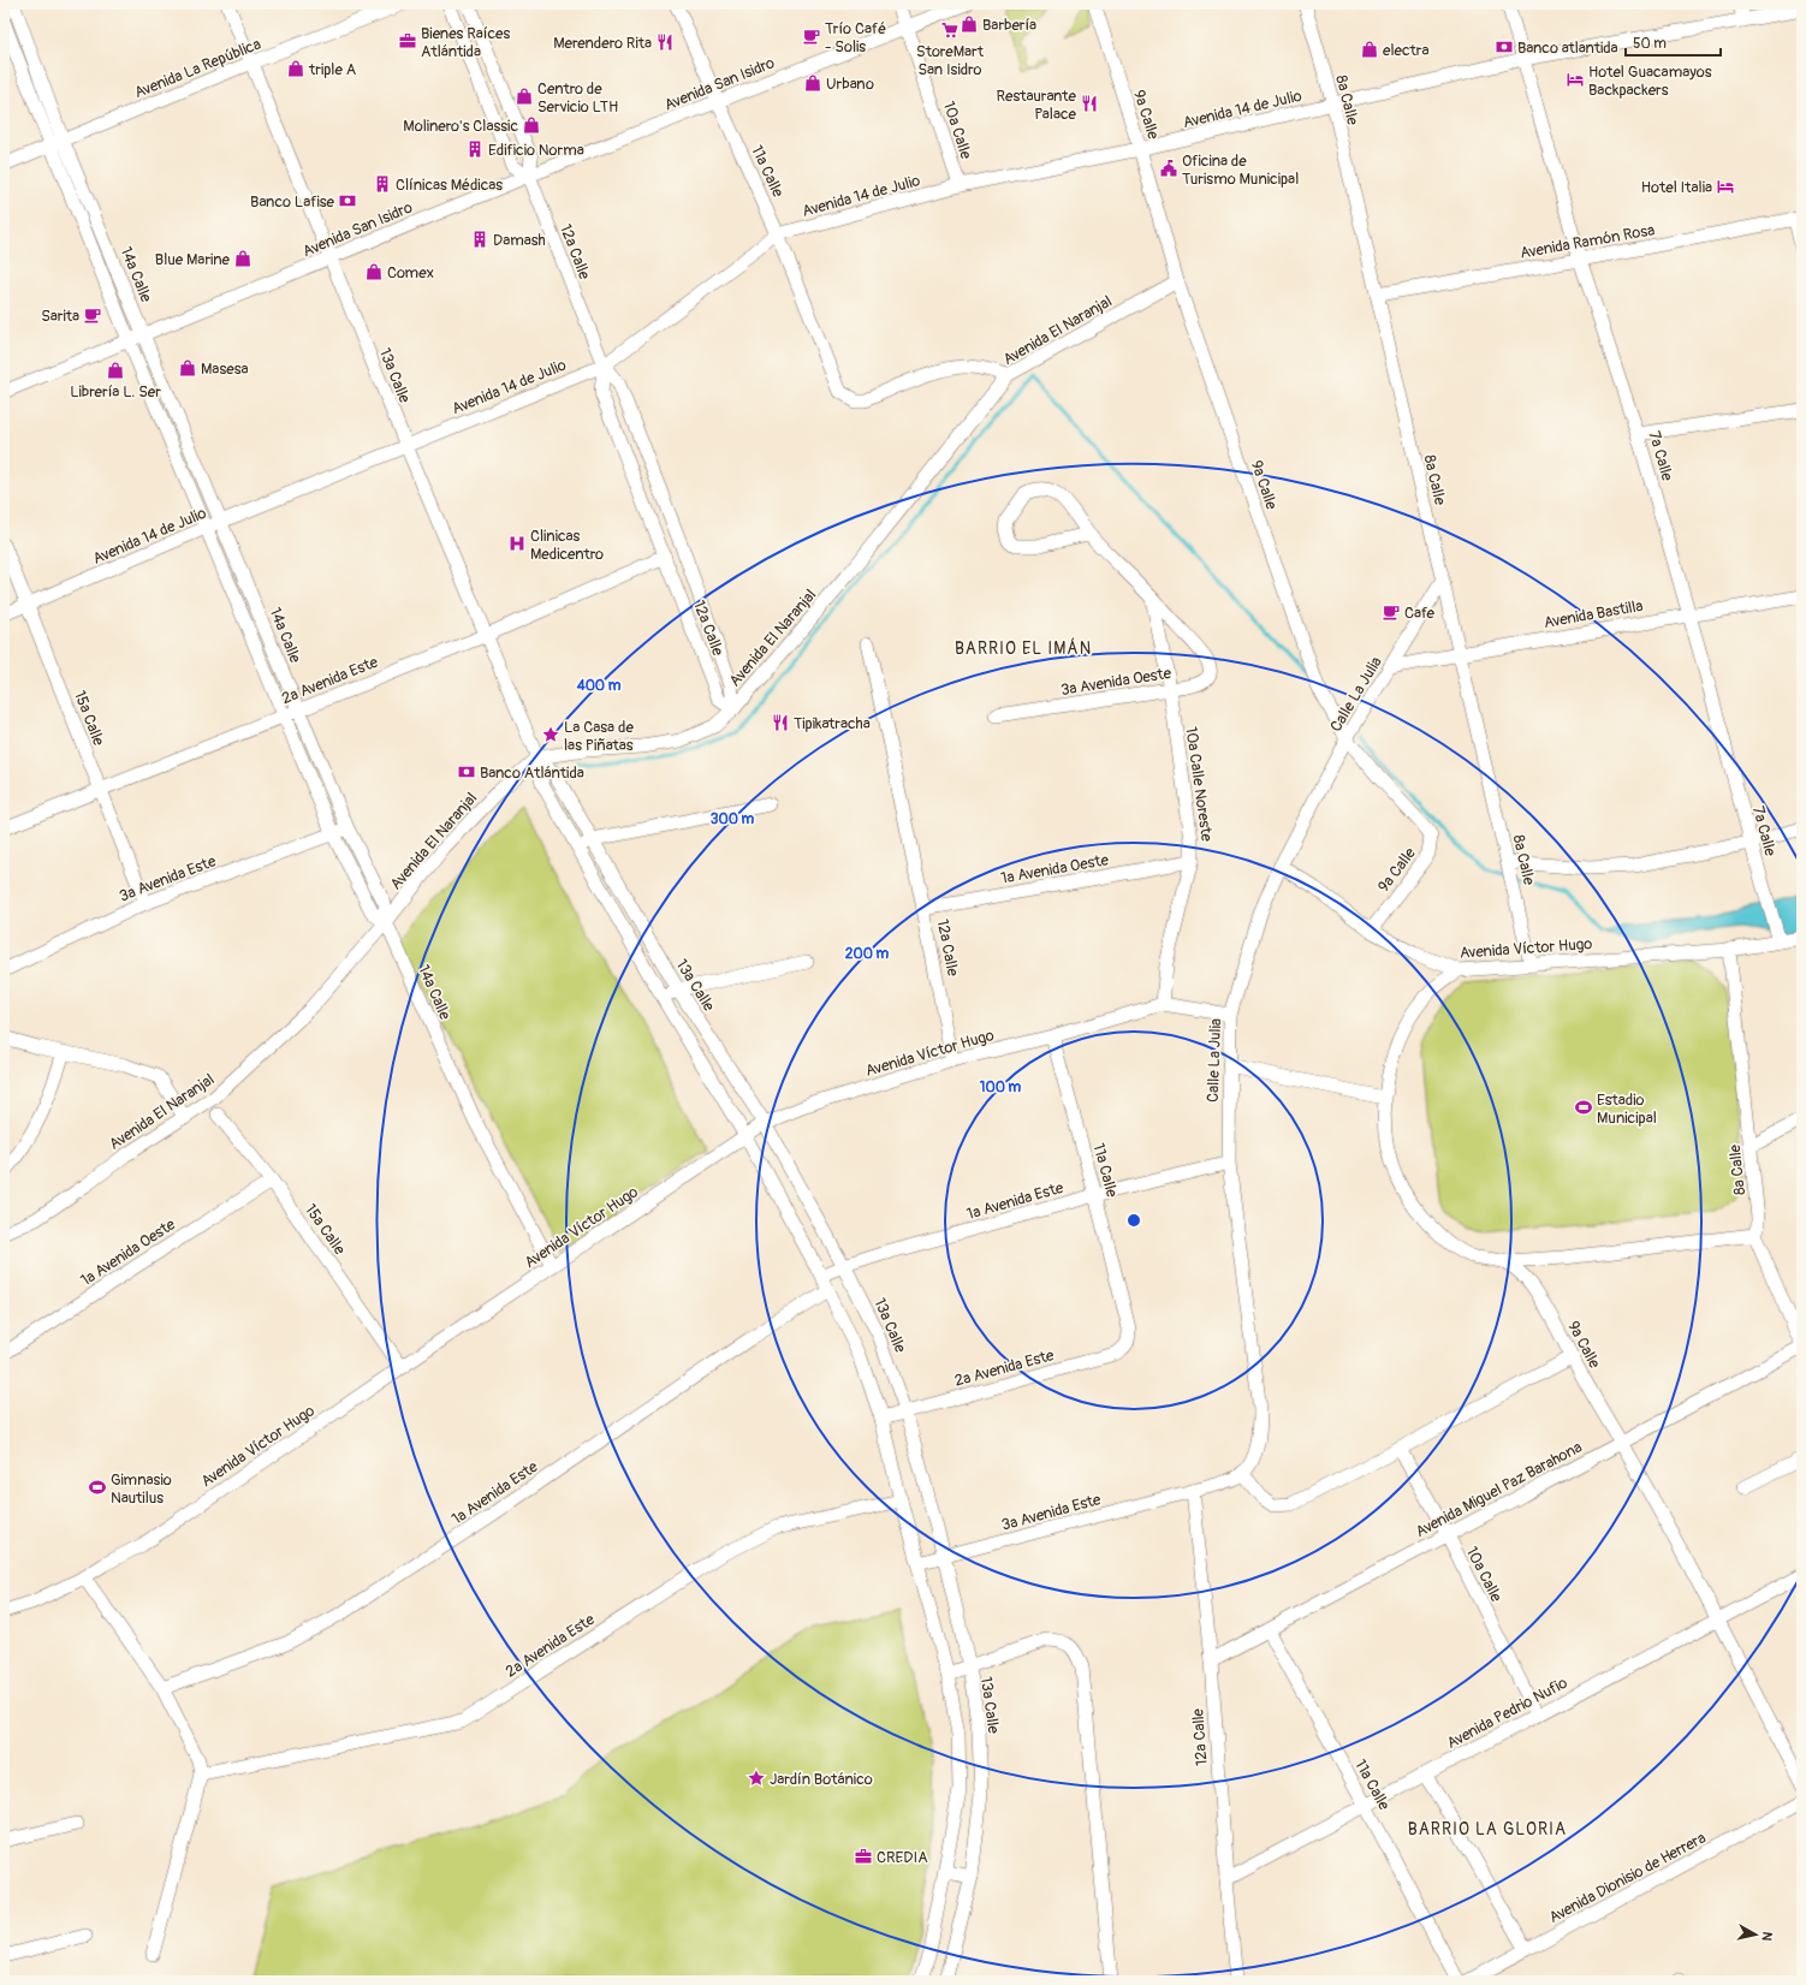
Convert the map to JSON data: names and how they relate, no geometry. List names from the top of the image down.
{
  "streets": {
    "street": [
      "Avenida La República",
      "Avenida San Isidro",
      "8a Calle",
      "Avenida 14 de Julio",
      "9a Calle",
      "10a Calle",
      "11a Calle",
      "Avenida Ramón Rosa",
      "12a Calle",
      "14a Calle",
      "Avenida El Naranjal",
      "13a Calle",
      "7a Calle",
      "Avenida Bastilla",
      "2a Avenida Este",
      "3a Avenida Oeste",
      "Calle La Julia",
      "15a Calle",
      "10a Calle Noreste",
      "1a Avenida Oeste",
      "3a Avenida Este",
      "Avenida Víctor Hugo",
      "1a Avenida Este",
      "Avenida Miguel Paz Barahona",
      "Avenida Pedrio Nufio",
      "Avenida Dionisio de Herrera"
    ]
  },
  "crossings": [
    ["Avenida La República", "14a Calle"],
    ["Avenida La República", "13a Calle"],
    ["Avenida San Isidro", "10a Calle"],
    ["Avenida San Isidro", "11a Calle"],
    ["Avenida San Isidro", "12a Calle"],
    ["Avenida San Isidro", "14a Calle"],
    ["Avenida San Isidro", "13a Calle"],
    ["8a Calle", "Avenida 14 de Julio"],
    ["8a Calle", "Avenida Ramón Rosa"],
    ["8a Calle", "Avenida Bastilla"],
    ["8a Calle", "Calle La Julia"],
    ["8a Calle", "Avenida Víctor Hugo"],
    ["Avenida 14 de Julio", "9a Calle"],
    ["Avenida 14 de Julio", "10a Calle"],
    ["Avenida 14 de Julio", "11a Calle"],
    ["Avenida 14 de Julio", "12a Calle"],
    ["Avenida 14 de Julio", "14a Calle"],
    ["Avenida 14 de Julio", "13a Calle"],
    ["Avenida 14 de Julio", "7a Calle"],
    ["Avenida 14 de Julio", "15a Calle"],
    ["9a Calle", "Avenida El Naranjal"],
    ["9a Calle", "Calle La Julia"],
    ["9a Calle", "Avenida Víctor Hugo"],
    ["9a Calle", "Avenida Miguel Paz Barahona"],
    ["9a Calle", "Avenida Pedrio Nufio"],
    ["10a Calle", "Avenida Miguel Paz Barahona"],
    ["10a Calle", "Avenida Pedrio Nufio"],
    ["11a Calle", "Avenida El Naranjal"],
    ["11a Calle", "2a Avenida Este"],
    ["11a Calle", "Avenida Víctor Hugo"],
    ["11a Calle", "1a Avenida Este"],
    ["11a Calle", "Avenida Miguel Paz Barahona"],
    ["11a Calle", "Avenida Pedrio Nufio"],
    ["Avenida Ramón Rosa", "7a Calle"],
    ["12a Calle", "Avenida El Naranjal"],
    ["12a Calle", "2a Avenida Este"],
    ["12a Calle", "1a Avenida Oeste"],
    ["12a Calle", "3a Avenida Este"],
    ["12a Calle", "Avenida Víctor Hugo"],
    ["12a Calle", "Avenida Miguel Paz Barahona"],
    ["12a Calle", "Avenida Pedrio Nufio"],
    ["14a Calle", "Avenida El Naranjal"],
    ["14a Calle", "2a Avenida Este"],
    ["14a Calle", "3a Avenida Este"],
    ["14a Calle", "Avenida Víctor Hugo"],
    ["Avenida El Naranjal", "13a Calle"],
    ["13a Calle", "2a Avenida Este"],
    ["13a Calle", "3a Avenida Este"],
    ["13a Calle", "Avenida Víctor Hugo"],
    ["13a Calle", "1a Avenida Este"],
    ["7a Calle", "Avenida Bastilla"],
    ["7a Calle", "Avenida Víctor Hugo"],
    ["Avenida Bastilla", "Calle La Julia"],
    ["2a Avenida Este", "15a Calle"],
    ["3a Avenida Oeste", "10a Calle Noreste"],
    ["Calle La Julia", "Avenida Víctor Hugo"],
    ["15a Calle", "1a Avenida Oeste"],
    ["15a Calle", "3a Avenida Este"],
    ["15a Calle", "Avenida Víctor Hugo"],
    ["10a Calle Noreste", "1a Avenida Oeste"],
    ["10a Calle Noreste", "Avenida Víctor Hugo"]
  ],
  "districts": ["BARRIO EL IMÁN", "BARRIO LA GLORIA"],
  "places": {
    "shop": [
      "Barbería",
      "electra",
      "triple A",
      "Urbano",
      "Centro de Servicio LTH",
      "Molinero's Classic",
      "Blue Marine",
      "Comex",
      "Masesa",
      "Librería L. Ser"
    ],
    "supermarket": ["StoreMart San Isidro"],
    "cafe": ["Trío Café - Solis", "Sarita", "Cafe"],
    "office": ["Bienes Raíces Atlántida", "CREDIA"],
    "restaurant": ["Merendero Rita", "Restaurante Palace", "Tipikatracha"],
    "bank": ["Banco atlantida", "Banco Lafise", "Banco Atlántida"],
    "hotel": ["Hotel Guacamayos Backpackers", "Hotel Italia"],
    "building": ["Edificio Norma", "Clínicas Médicas", "Damash"],
    "public building": ["Oficina de Turismo Municipal"],
    "hospital": ["Clinicas Medicentro"],
    "place": ["La Casa de las Piñatas", "Jardín Botánico"],
    "sports": ["Estadio Municipal", "Gimnasio Nautilus"]
  },
  "scale_bar": "50 m",
  "north": "right",
  "rings": [
    "400 m",
    "300 m",
    "200 m",
    "100 m"
  ]
}
